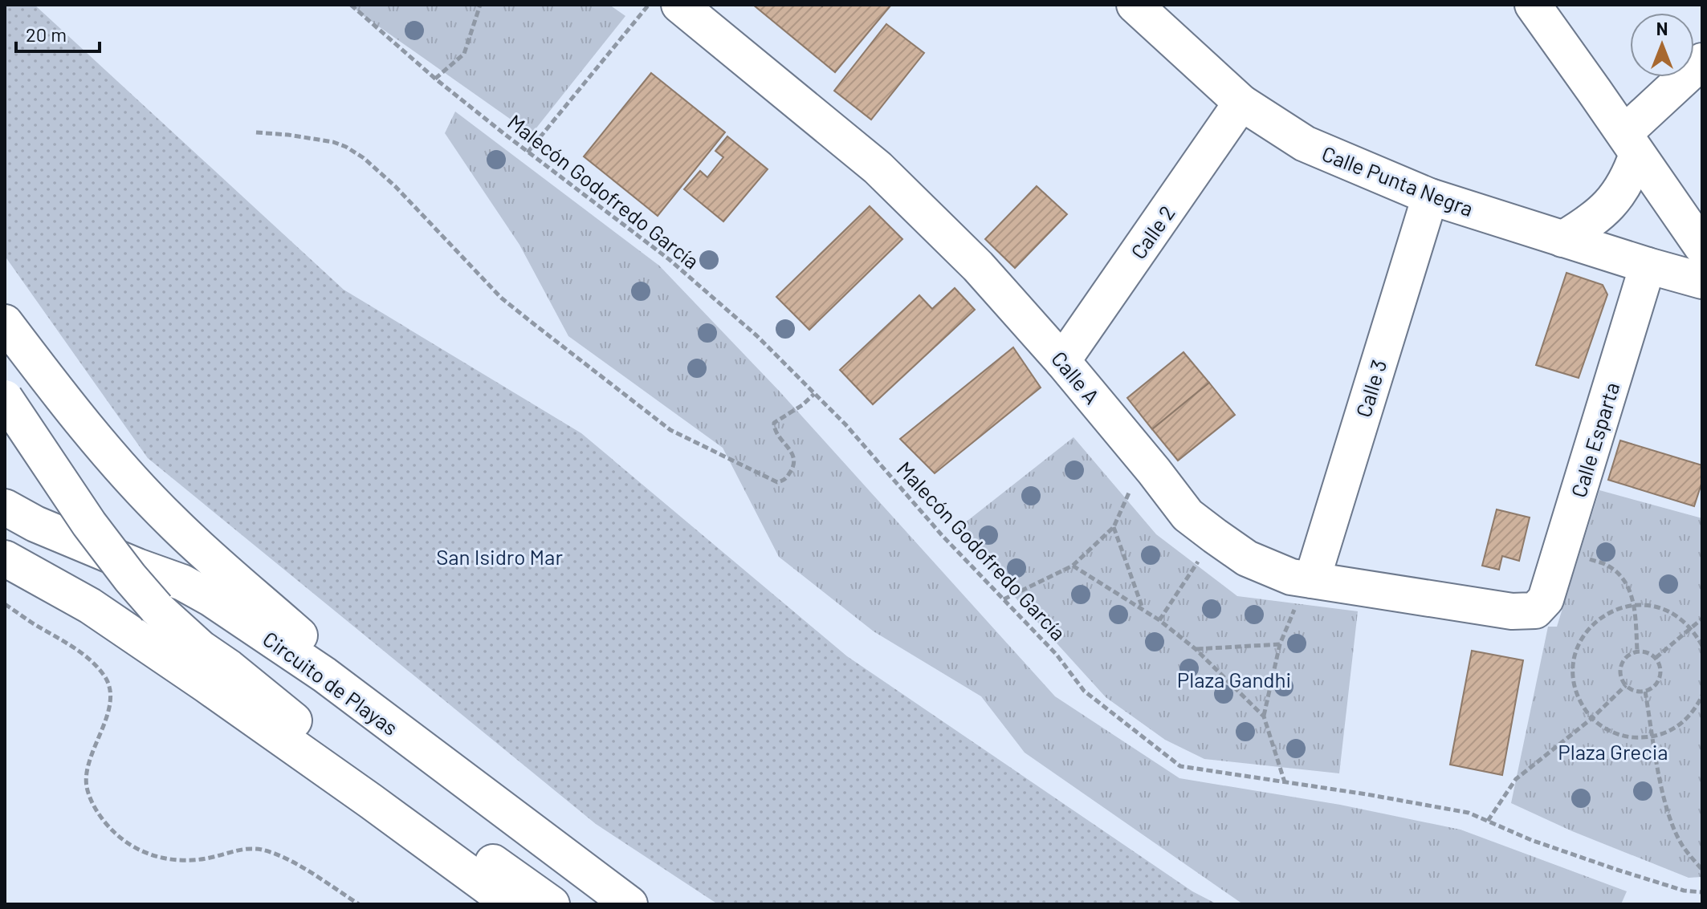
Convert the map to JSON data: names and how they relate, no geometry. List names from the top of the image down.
{
  "streets": {
    "main road": [
      "Calle Punta Negra",
      "Calle 2",
      "Calle A",
      "Calle 3",
      "Calle Esparta",
      "Circuito de Playas"
    ],
    "path": ["Malecón Godofredo García"]
  },
  "crossings": [
    ["Calle Punta Negra", "Calle 2"],
    ["Calle Punta Negra", "Calle 3"],
    ["Calle Punta Negra", "Calle Esparta"],
    ["Calle 2", "Calle A"],
    ["Calle A", "Calle 3"],
    ["Calle A", "Calle Esparta"]
  ],
  "parks": ["San Isidro Mar", "Plaza Gandhi", "Plaza Grecia"],
  "scale_bar": "20 m",
  "north": "top"
}
